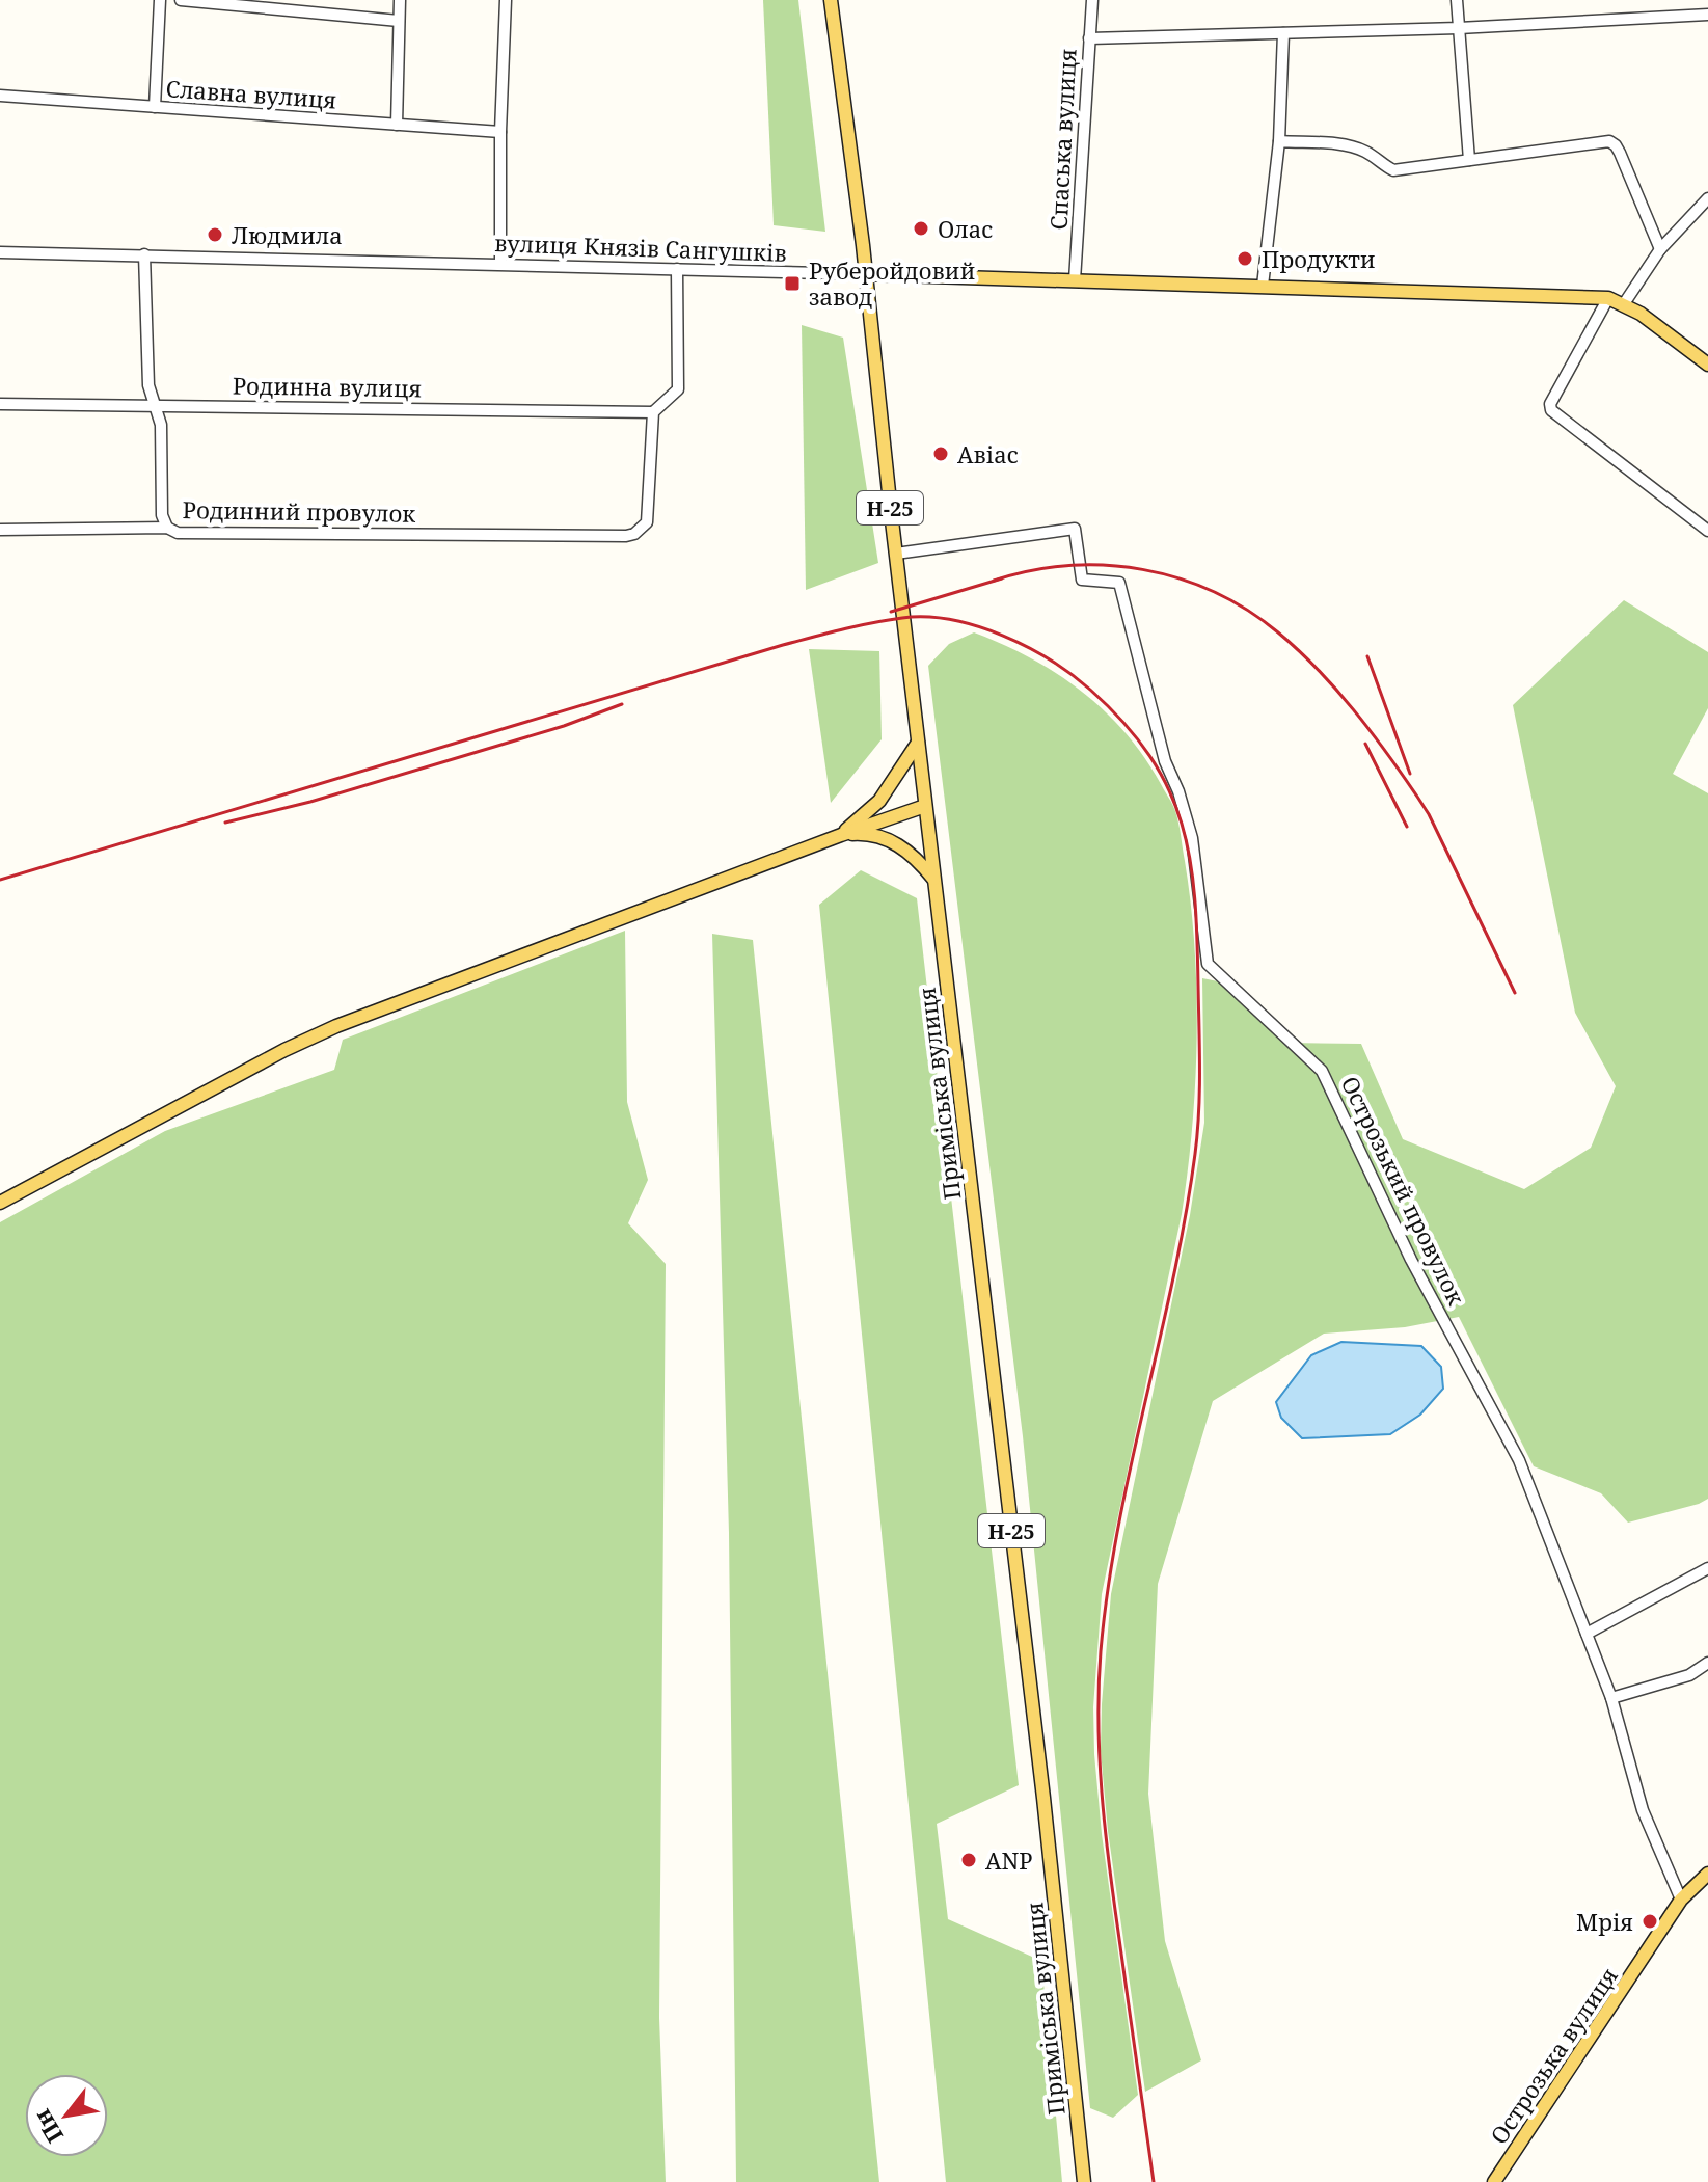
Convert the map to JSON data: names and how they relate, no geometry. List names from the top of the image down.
{
  "streets": {
    "main road": [
      "вулиця Князів Сангушків",
      "Н-25",
      "Приміська вулиця",
      "Острозька вулиця"
    ],
    "street": [
      "Славна вулиця",
      "Спаська вулиця",
      "Родинна вулиця",
      "Родинний провулок",
      "Острозький провулок"
    ]
  },
  "crossings": [
    ["Спаська вулиця", "вулиця Князів Сангушків"],
    ["вулиця Князів Сангушків", "Приміська вулиця"],
    ["Родинна вулиця", "Родинний провулок"],
    ["Приміська вулиця", "Острозький провулок"],
    ["Острозький провулок", "Острозька вулиця"]
  ],
  "places": {
    "other": [
      "Олас",
      "Людмила",
      "Продукти",
      "Авіас",
      "ANP",
      "Мрія"
    ],
    "transit": ["Руберойдовий завод"]
  },
  "north": "bottom left"
}
